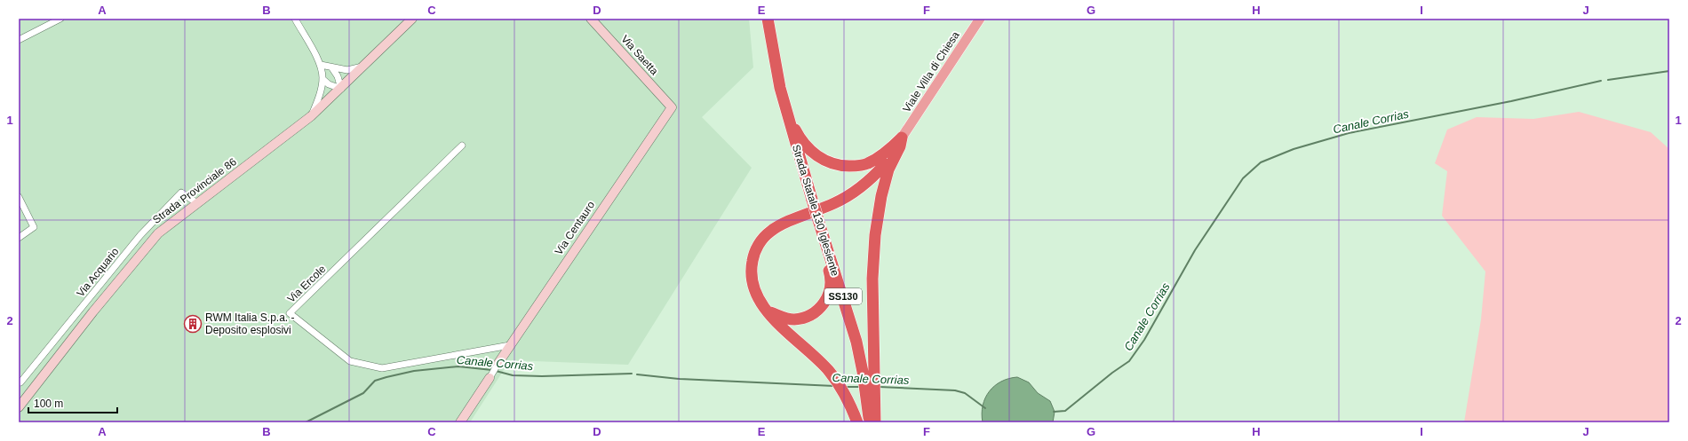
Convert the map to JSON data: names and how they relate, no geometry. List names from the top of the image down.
{
  "streets": {
    "highway": ["Strada Statale 130 Iglesiente", "SS130"],
    "main road": ["Viale Villa di Chiesa"],
    "street": [
      "Via Saetta",
      "Strada Provinciale 86",
      "Via Centauro",
      "Via Acquario",
      "Via Ercole"
    ]
  },
  "crossings": [
    ["Via Saetta", "Via Centauro"],
    ["Strada Provinciale 86", "Via Acquario"],
    ["Via Centauro", "Via Ercole"]
  ],
  "water": ["Canale Corrias"],
  "places": {
    "building": ["RWM Italia S.p.a. - Deposito esplosivi"]
  },
  "scale_bar": "100 m",
  "grid": {
    "columns": [
      "A",
      "B",
      "C",
      "D",
      "E",
      "F",
      "G",
      "H",
      "I",
      "J"
    ],
    "rows": ["1", "2"]
  }
}
